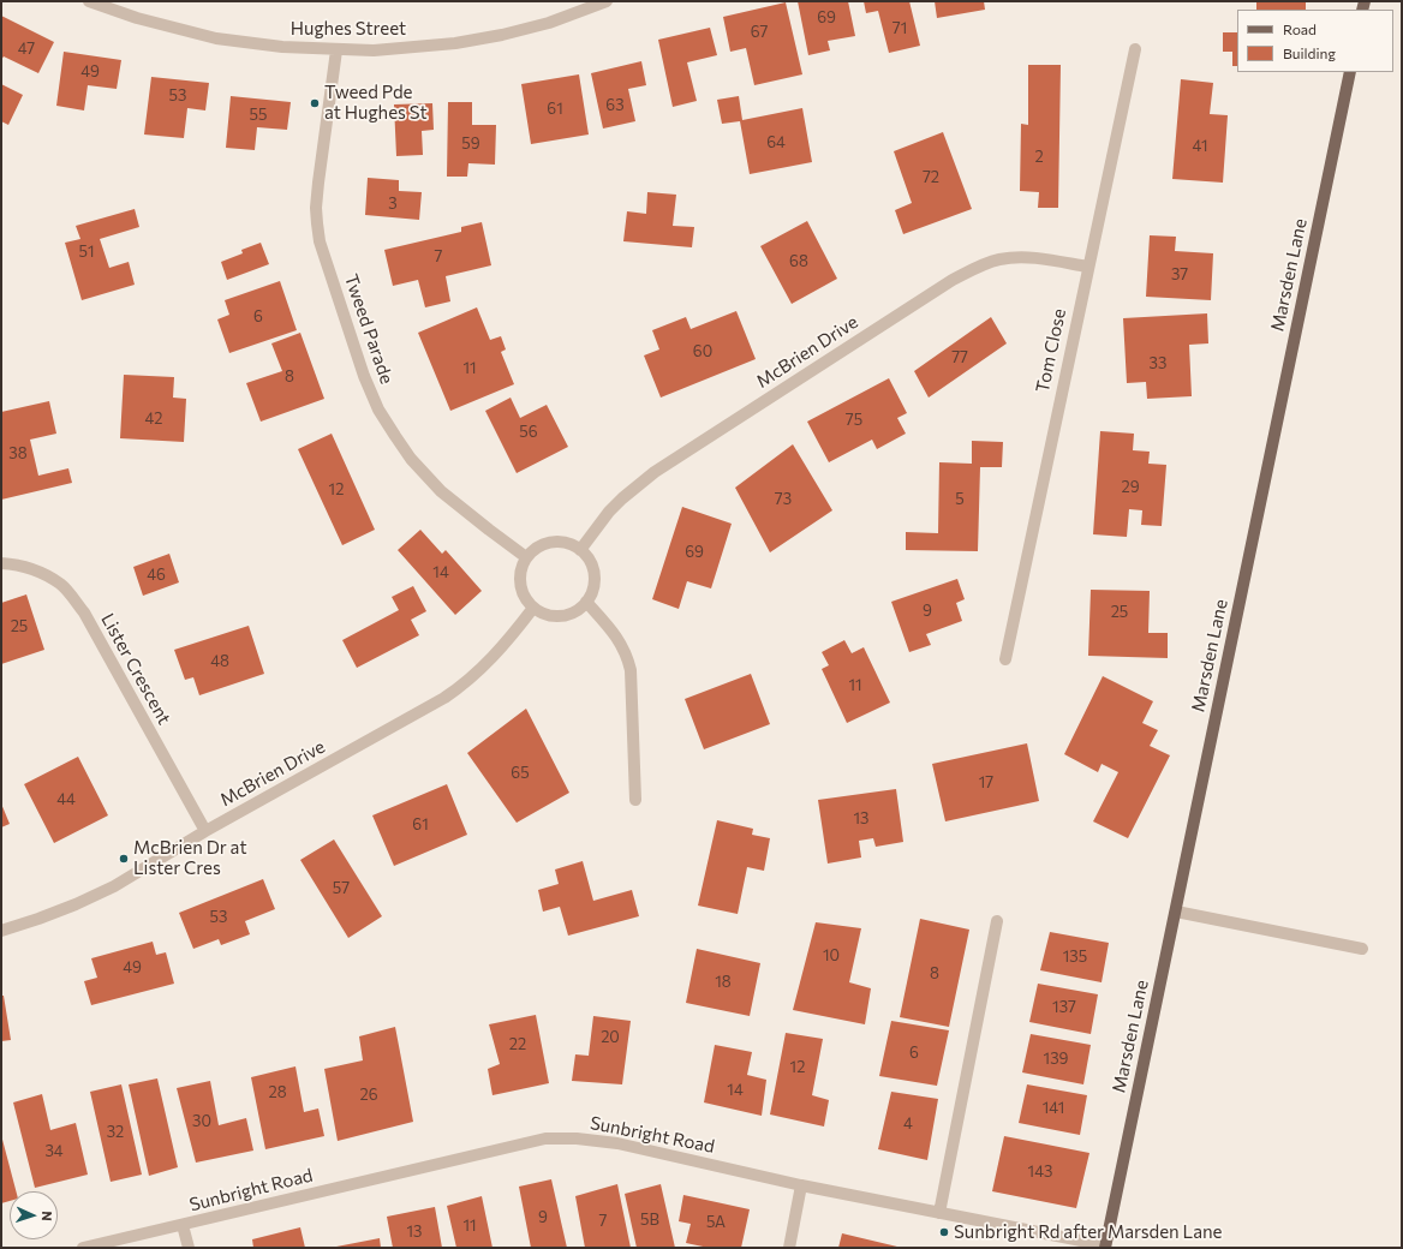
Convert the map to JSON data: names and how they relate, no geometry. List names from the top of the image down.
{
  "streets": {
    "main road": ["Marsden Lane"],
    "street": [
      "Hughes Street",
      "Tweed Parade",
      "Tom Close",
      "McBrien Drive",
      "Lister Crescent",
      "Sunbright Road"
    ]
  },
  "crossings": [
    ["Hughes Street", "Tweed Parade"],
    ["Marsden Lane", "Sunbright Road"],
    ["Tweed Parade", "McBrien Drive"],
    ["Tom Close", "McBrien Drive"],
    ["McBrien Drive", "Lister Crescent"]
  ],
  "places": ["Tweed Pde at Hughes St", "McBrien Dr at Lister Cres", "Sunbright Rd after Marsden Lane"],
  "house_numbers": [
    "69",
    "71",
    "67",
    "47",
    "49",
    "53",
    "63",
    "61",
    "55",
    "64",
    "59",
    "41",
    "2",
    "72",
    "3",
    "51",
    "7",
    "68",
    "37",
    "6",
    "60",
    "77",
    "33",
    "11",
    "8",
    "42",
    "75",
    "56",
    "38",
    "29",
    "12",
    "73",
    "5",
    "69",
    "14",
    "46",
    "9",
    "25",
    "25",
    "48",
    "11",
    "65",
    "17",
    "44",
    "13",
    "61",
    "57",
    "53",
    "10",
    "135",
    "49",
    "8",
    "18",
    "137",
    "20",
    "22",
    "6",
    "139",
    "12",
    "14",
    "28",
    "26",
    "141",
    "30",
    "4",
    "32",
    "34",
    "143",
    "9",
    "5B",
    "7",
    "5A",
    "11",
    "13"
  ],
  "legend": ["Road", "Building"],
  "north": "right"
}
